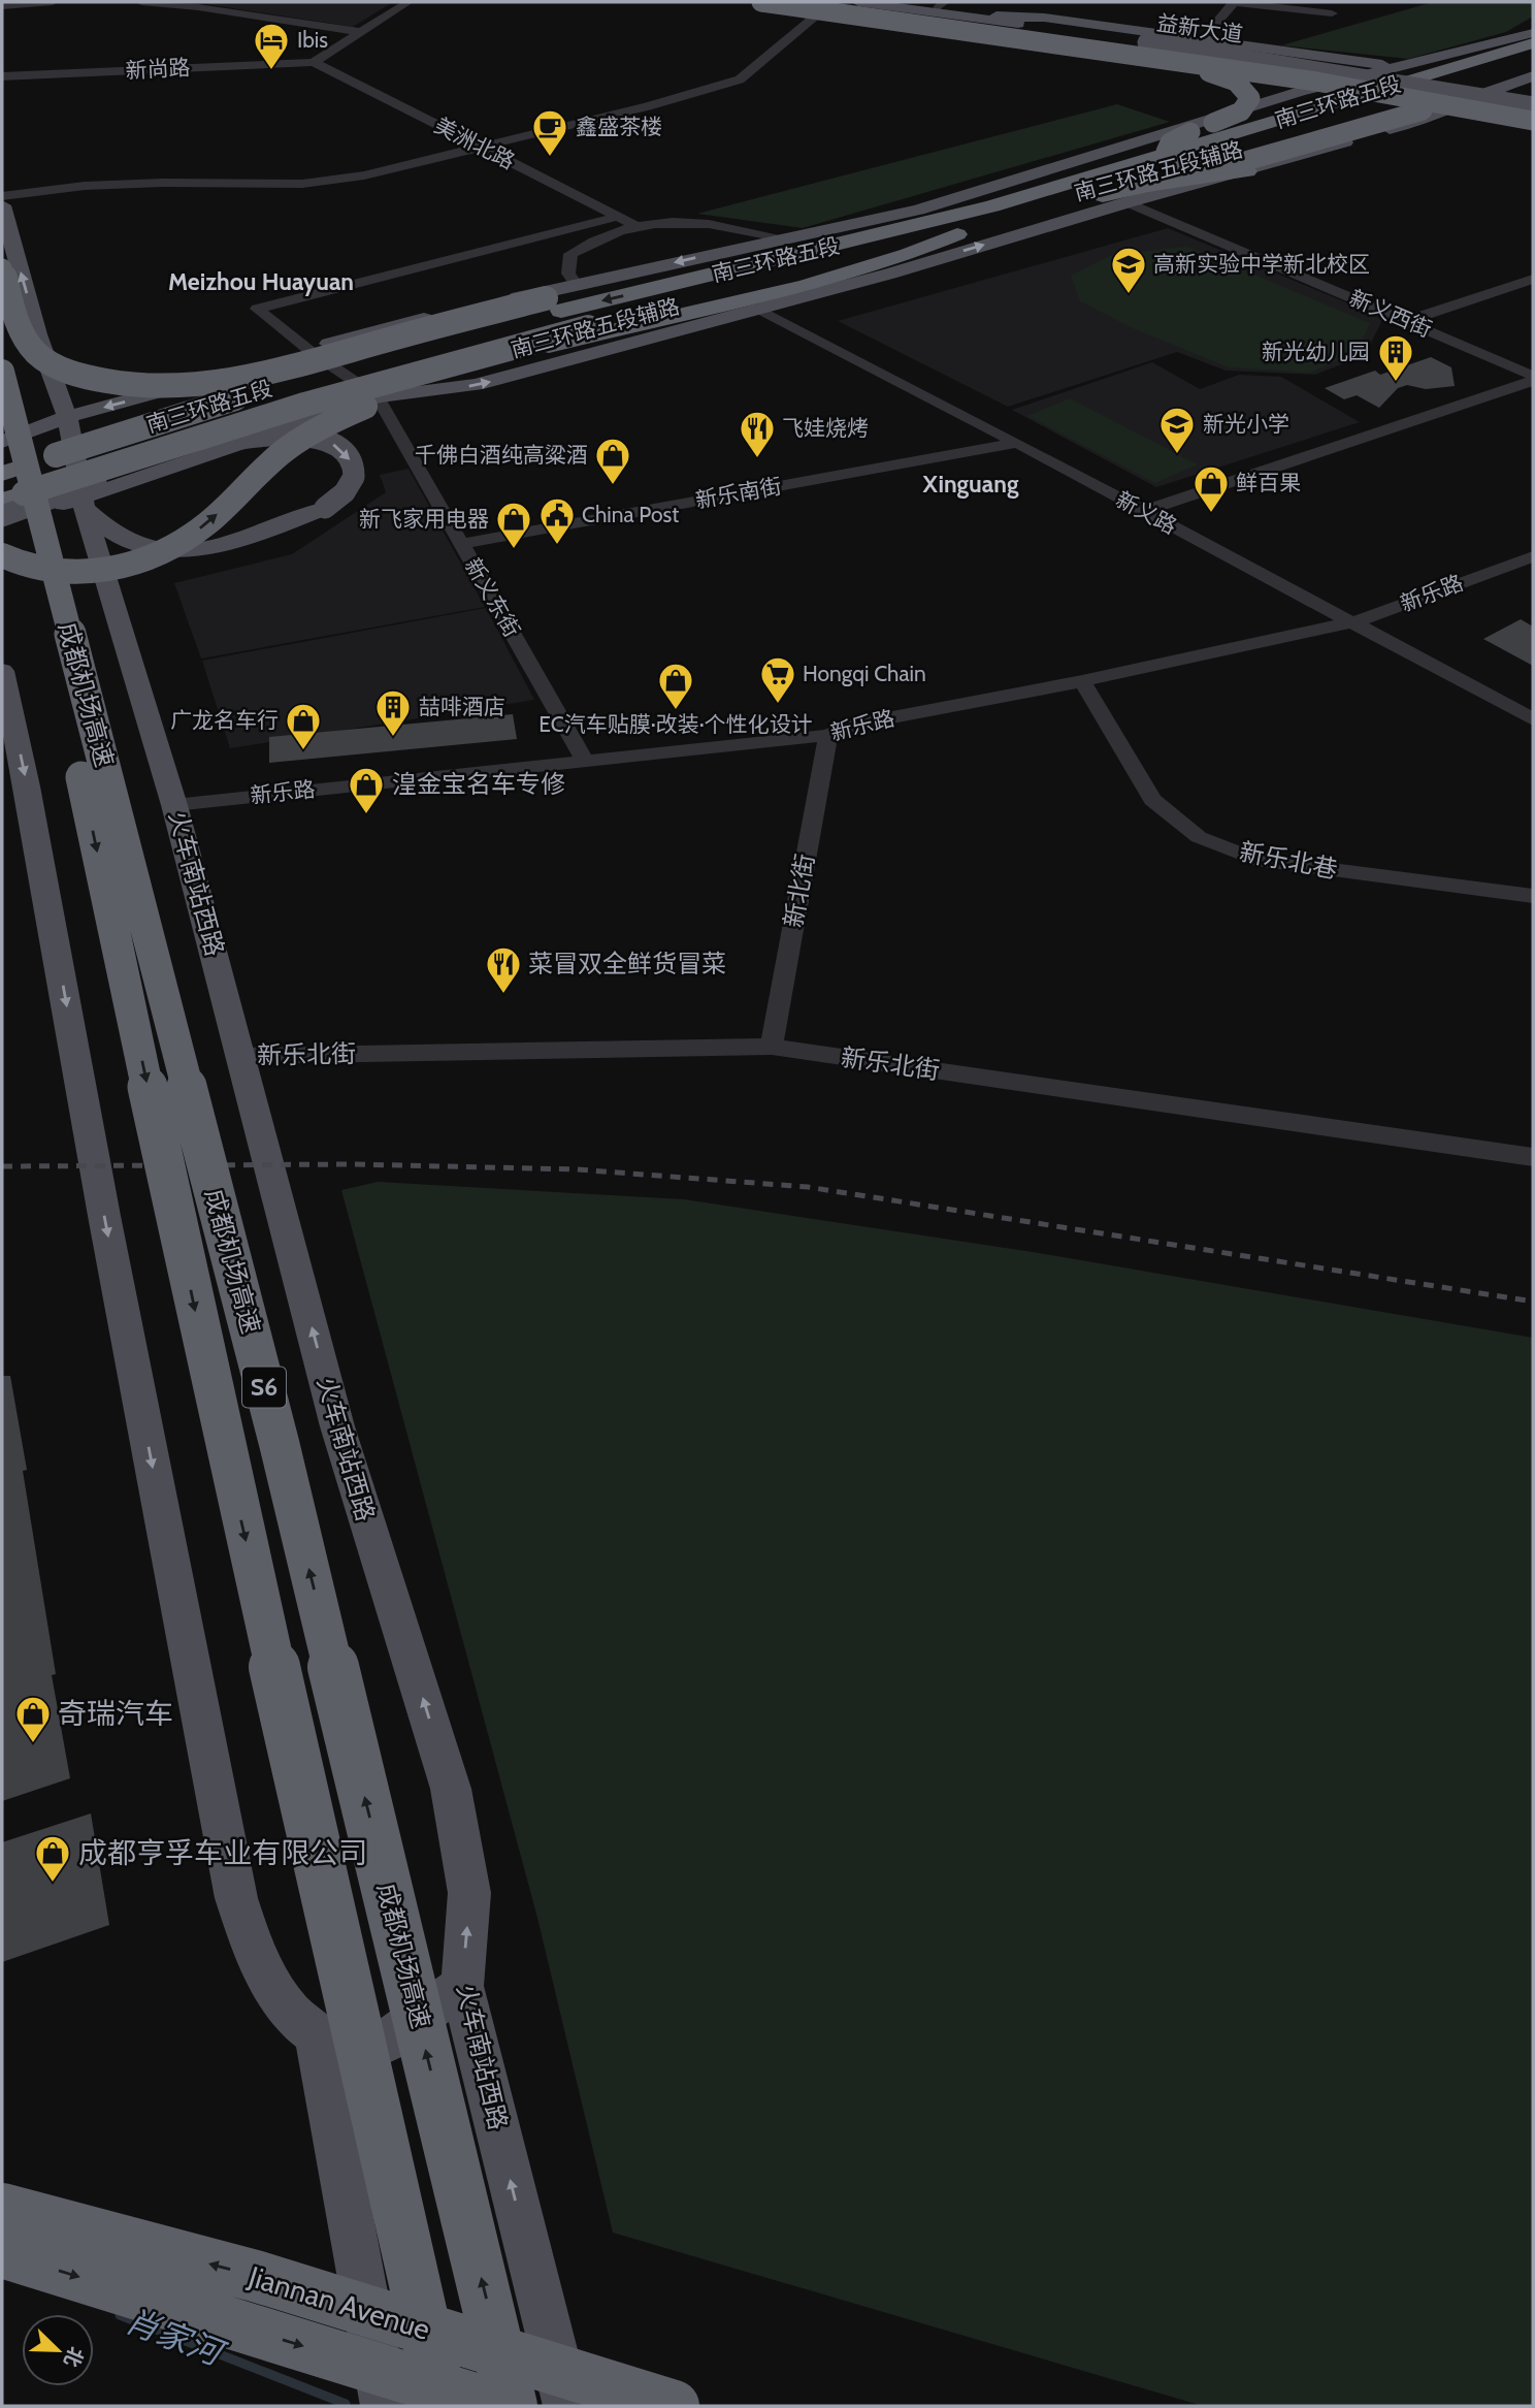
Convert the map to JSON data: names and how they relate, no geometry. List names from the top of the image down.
{
  "streets": {
    "highway": [
      "南三环路五段",
      "成都机场高速",
      "S6",
      "Jiannan Avenue"
    ],
    "main road": ["益新大道", "南三环路五段辅路", "火车南站西路"],
    "street": [
      "新尚路",
      "美洲北路",
      "新义西街",
      "新乐南街",
      "新义路",
      "新乐路",
      "新义东街",
      "新乐北巷",
      "新北街",
      "新乐北街"
    ]
  },
  "crossings": [
    ["新尚路", "美洲北路"],
    ["南三环路五段", "成都机场高速"],
    ["南三环路五段辅路", "新义西街"],
    ["南三环路五段辅路", "新义路"],
    ["南三环路五段辅路", "新义东街"],
    ["南三环路五段辅路", "火车南站西路"],
    ["新乐南街", "新义路"],
    ["新乐南街", "新义东街"],
    ["新义路", "新乐路"],
    ["新乐路", "新义东街"],
    ["新乐路", "新乐北巷"],
    ["新乐路", "火车南站西路"],
    ["新乐路", "新北街"],
    ["火车南站西路", "新乐北街"],
    ["新北街", "新乐北街"]
  ],
  "districts": ["Meizhou Huayuan", "Xinguang"],
  "water": ["肖家河"],
  "places": {
    "hotel": ["Ibis"],
    "cafe": ["鑫盛茶楼"],
    "school or university": ["高新实验中学新北校区", "新光小学"],
    "building": ["新光幼儿园", "喆啡酒店"],
    "restaurant": ["飞娃烧烤", "菜冒双全鲜货冒菜"],
    "shop": [
      "千佛白酒纯高粱酒",
      "鲜百果",
      "新飞家用电器",
      "EC汽车贴膜·改装·个性化设计",
      "广龙名车行",
      "湟金宝名车专修",
      "奇瑞汽车",
      "成都亨孚车业有限公司"
    ],
    "public building": ["China Post"],
    "supermarket": ["Hongqi Chain"]
  },
  "north": "bottom right"
}
